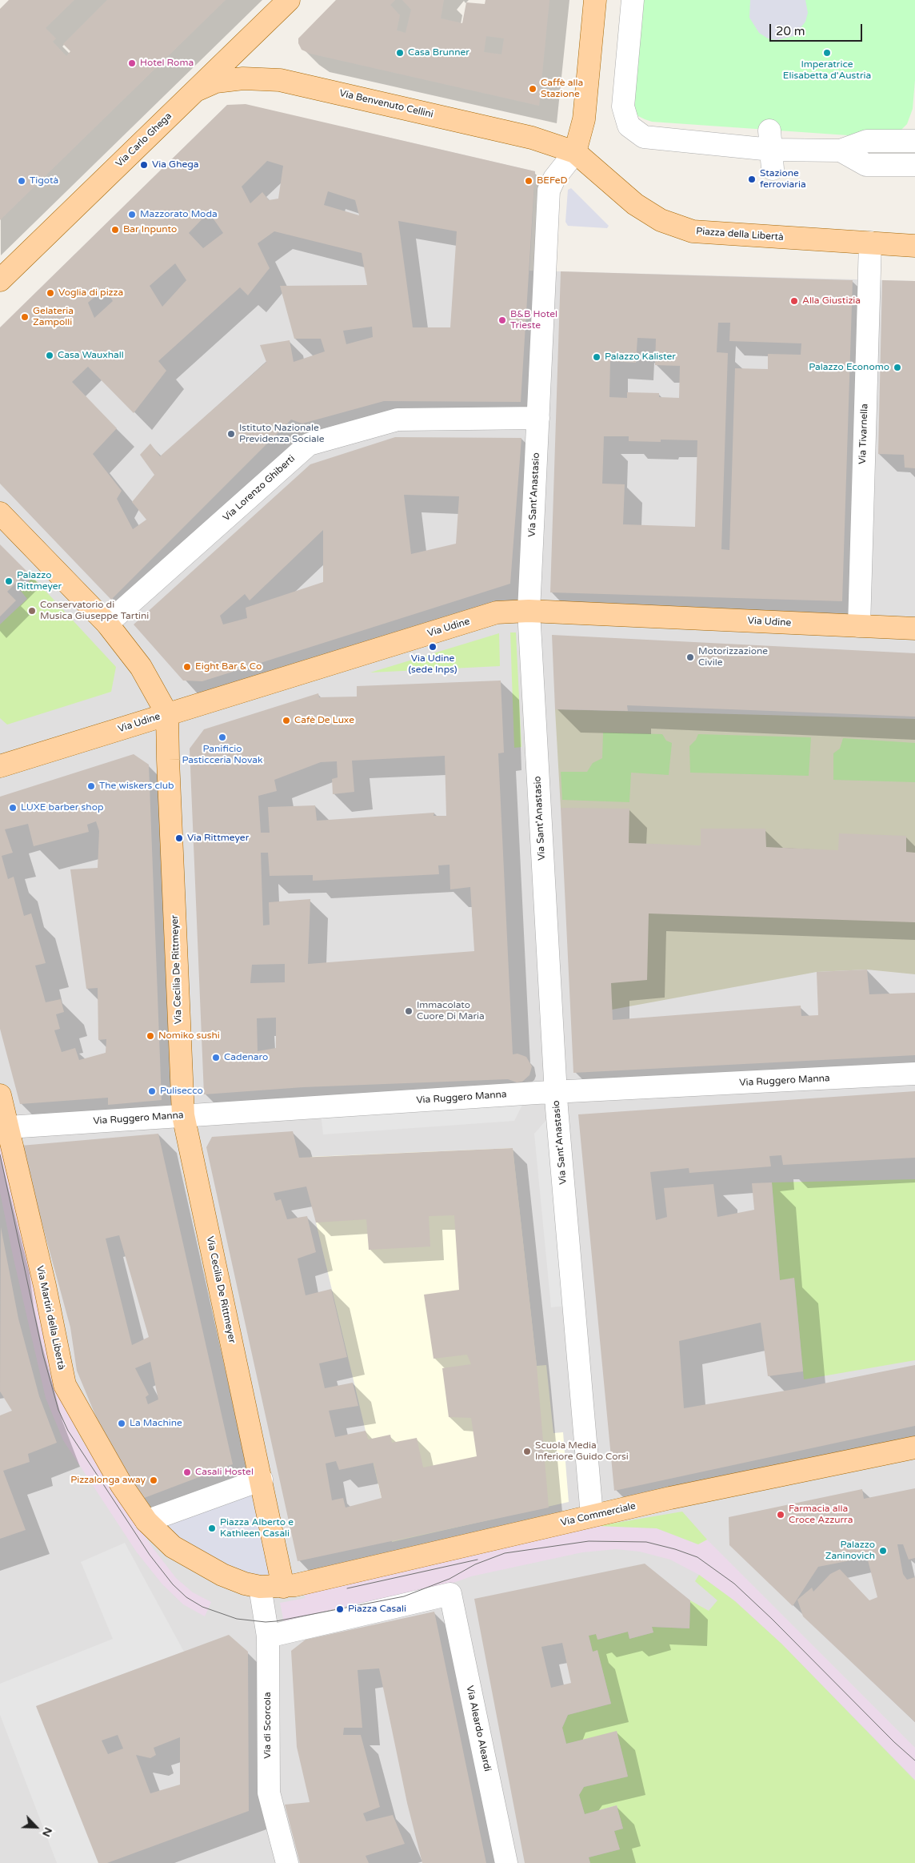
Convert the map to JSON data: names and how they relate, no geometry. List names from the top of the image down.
{
  "streets": {
    "main road": [
      "Via Benvenuto Cellini",
      "Via Carlo Ghega",
      "Piazza della Libertà",
      "Via Udine",
      "Via Cecilia De Rittmeyer",
      "Via Martiri della Libertà",
      "Via Commerciale"
    ],
    "street": [
      "Via Tivarnella",
      "Via Lorenzo Ghiberti",
      "Via Sant'Anastasio",
      "Via Ruggero Manna",
      "Via di Scorcola",
      "Via Aleardo Aleardi"
    ]
  },
  "crossings": [
    ["Via Benvenuto Cellini", "Via Carlo Ghega"],
    ["Via Benvenuto Cellini", "Piazza della Libertà"],
    ["Via Benvenuto Cellini", "Via Sant'Anastasio"],
    ["Piazza della Libertà", "Via Tivarnella"],
    ["Piazza della Libertà", "Via Sant'Anastasio"],
    ["Via Tivarnella", "Via Udine"],
    ["Via Lorenzo Ghiberti", "Via Sant'Anastasio"],
    ["Via Lorenzo Ghiberti", "Via Cecilia De Rittmeyer"],
    ["Via Sant'Anastasio", "Via Udine"],
    ["Via Sant'Anastasio", "Via Ruggero Manna"],
    ["Via Sant'Anastasio", "Via Commerciale"],
    ["Via Udine", "Via Cecilia De Rittmeyer"],
    ["Via Cecilia De Rittmeyer", "Via Ruggero Manna"],
    ["Via Ruggero Manna", "Via Martiri della Libertà"],
    ["Via di Scorcola", "Via Aleardo Aleardi"]
  ],
  "places": [
    "Casa Brunner",
    "Imperatrice Elisabetta d'Austria",
    "Hotel Roma",
    "Caffè alla Stazione",
    "Via Ghega",
    "Stazione ferroviaria",
    "Tigotà",
    "BEFeD",
    "Mazzorato Moda",
    "Bar Inpunto",
    "Voglia di pizza",
    "Alla Giustizia",
    "Gelateria Zampolli",
    "B&B Hotel Trieste",
    "Casa Wauxhall",
    "Palazzo Kalister",
    "Palazzo Economo",
    "Istituto Nazionale Previdenza Sociale",
    "Palazzo Rittmeyer",
    "Conservatorio di Musica Giuseppe Tartini",
    "Via Udine (sede Inps)",
    "Motorizzazione Civile",
    "Eight Bar & Co",
    "Cafè De Luxe",
    "Panificio Pasticceria Novak",
    "The wiskers club",
    "LUXE barber shop",
    "Via Rittmeyer",
    "Immacolato Cuore Di Maria",
    "Nomiko sushi",
    "Cadenaro",
    "Pulisecco",
    "La Machine",
    "Scuola Media Inferiore Guido Corsi",
    "Casali Hostel",
    "Pizzalonga away",
    "Farmacia alla Croce Azzurra",
    "Piazza Alberto e Kathleen Casali",
    "Palazzo Zaninovich",
    "Piazza Casali"
  ],
  "scale_bar": "20 m",
  "north": "bottom right"
}
